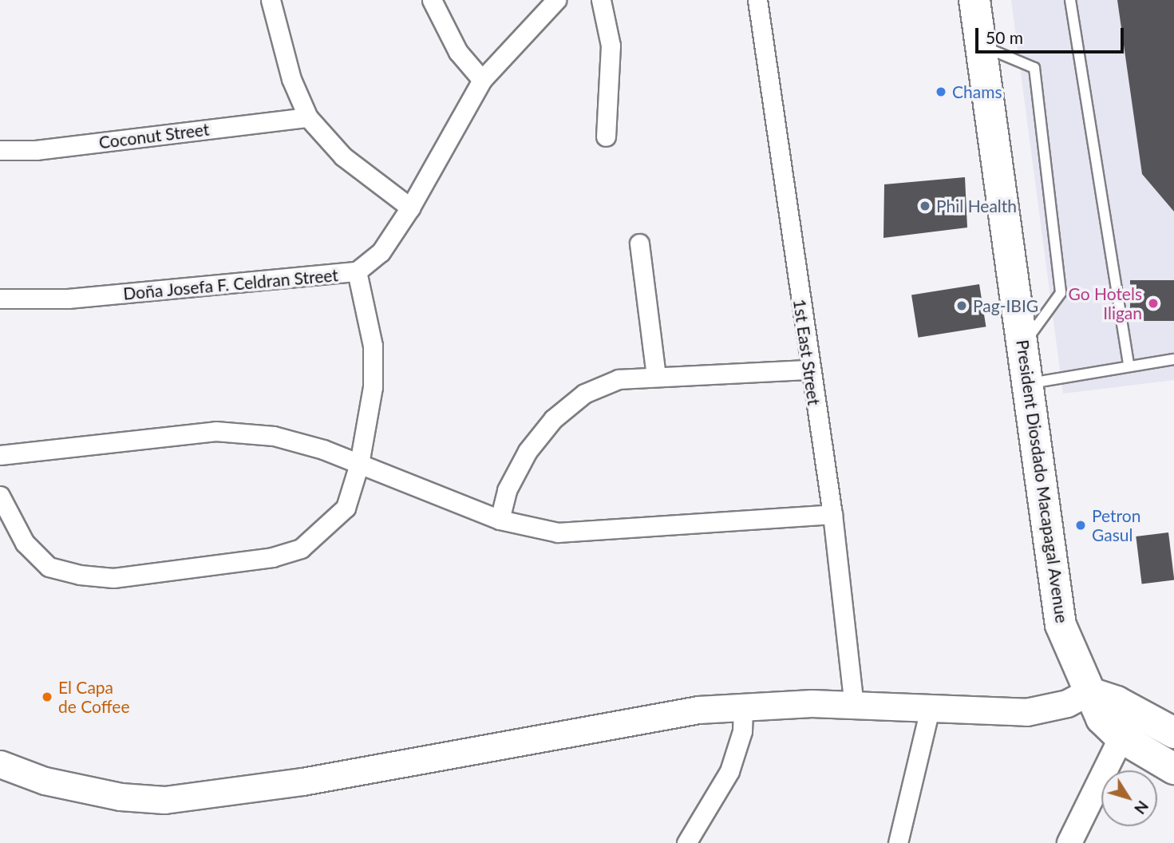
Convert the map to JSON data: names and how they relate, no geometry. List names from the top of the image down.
{
  "streets": {
    "highway": ["President Diosdado Macapagal Avenue"],
    "street": ["Coconut Street", "Doña Josefa F. Celdran Street", "1st East Street"]
  },
  "places": [
    "Chams",
    "Phil Health",
    "Go Hotels Iligan",
    "Pag-IBIG",
    "Petron Gasul",
    "El Capa de Coffee"
  ],
  "scale_bar": "50 m",
  "north": "bottom right"
}
